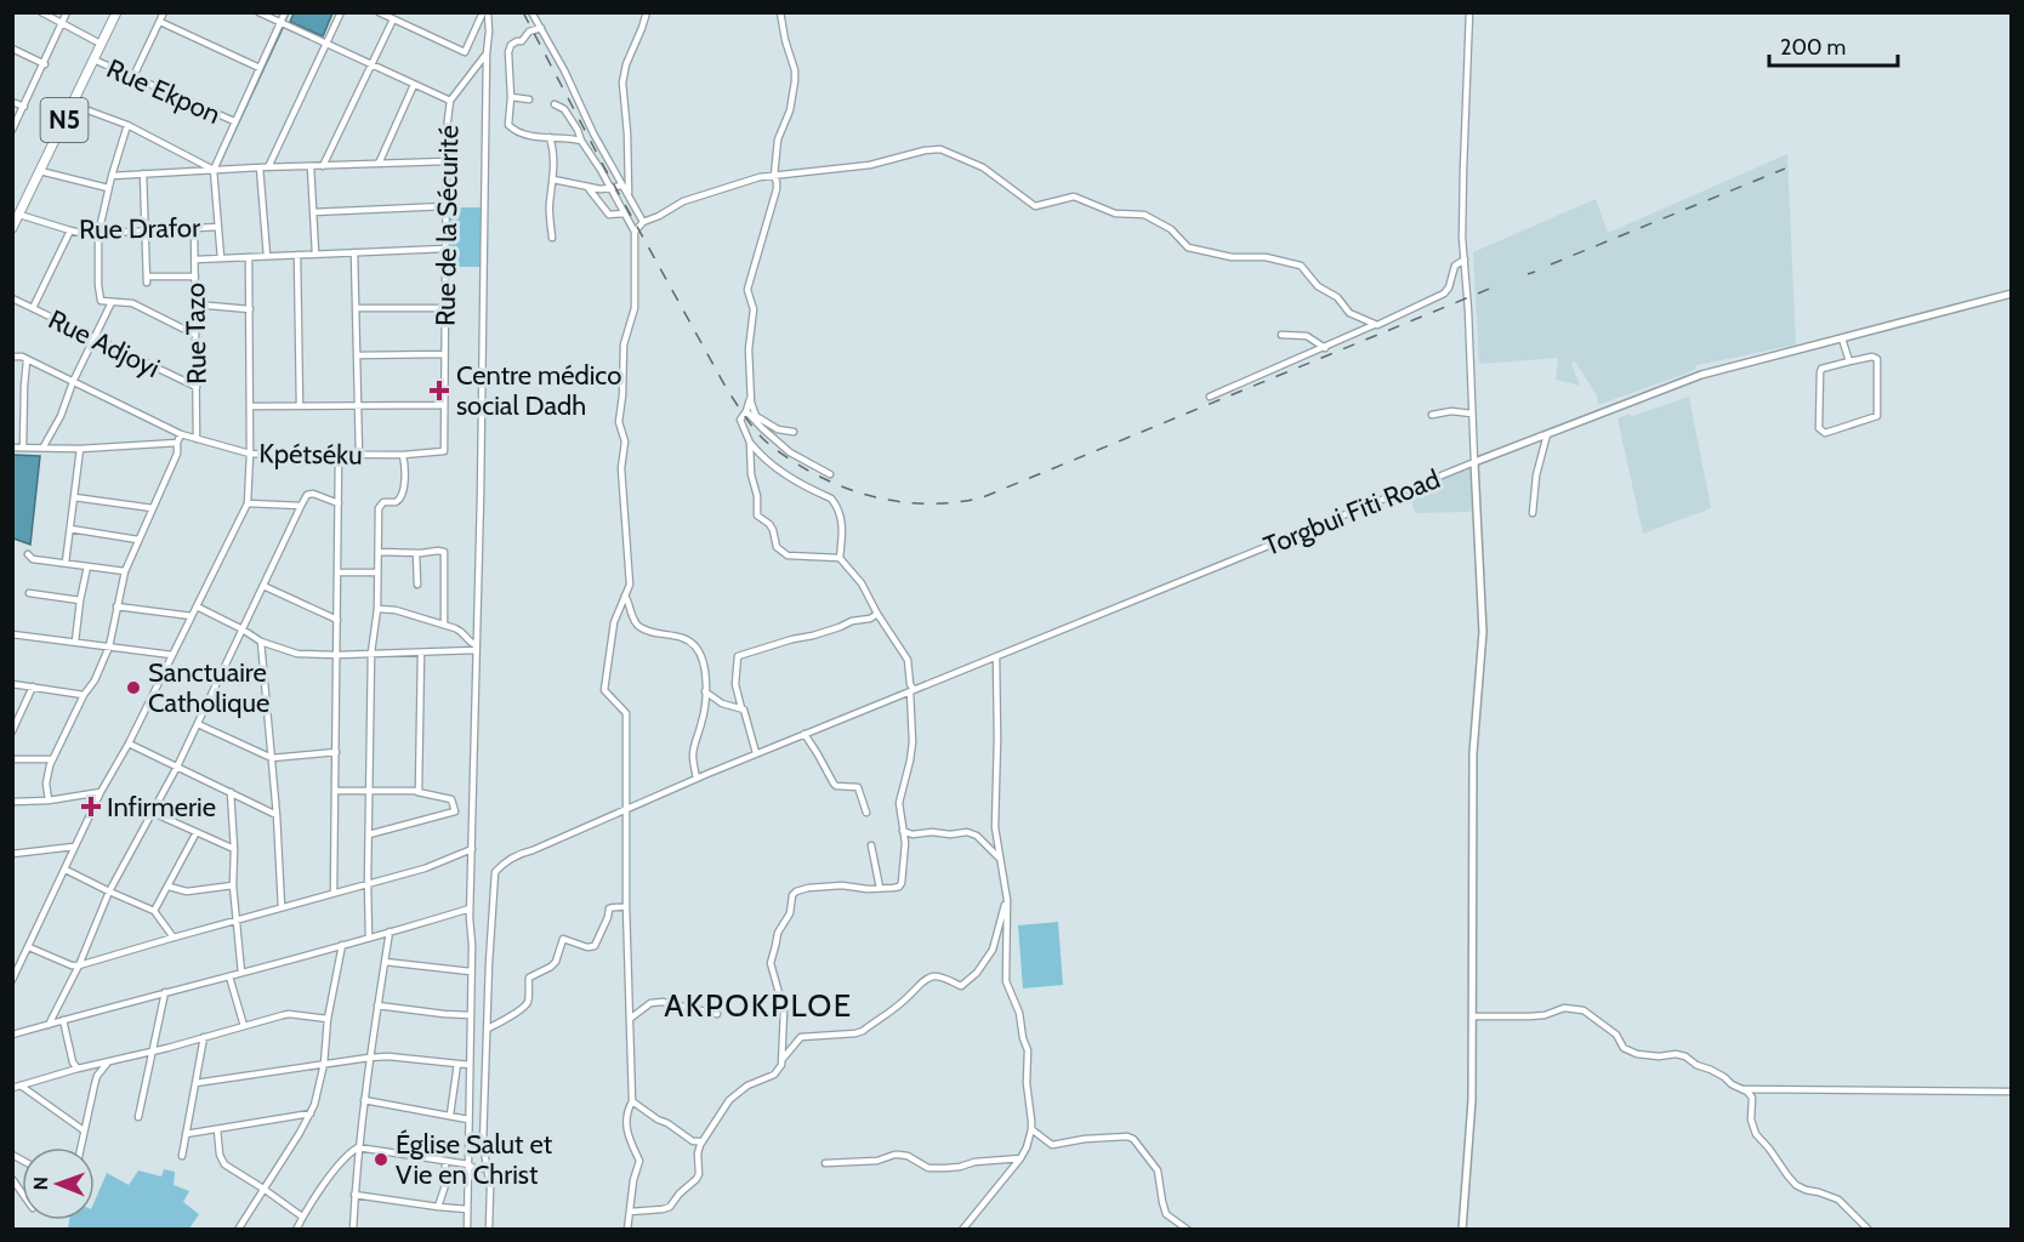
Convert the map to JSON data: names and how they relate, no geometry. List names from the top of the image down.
{
  "streets": {
    "highway": ["N5"],
    "street": [
      "Rue Ekpon",
      "Rue de la Sécurité",
      "Rue Drafor",
      "Rue Tazo",
      "Rue Adjoyi",
      "Kpétséku",
      "Torgbui Fiti Road"
    ]
  },
  "crossings": [
    ["Rue Ekpon", "N5"],
    ["N5", "Rue Drafor"],
    ["Rue de la Sécurité", "Kpétséku"],
    ["Rue Drafor", "Rue Tazo"],
    ["Rue Tazo", "Rue Adjoyi"],
    ["Rue Tazo", "Kpétséku"]
  ],
  "districts": ["AKPOKPLOE"],
  "places": {
    "health": ["Centre médico social Dadh", "Infirmerie"],
    "other": ["Sanctuaire Catholique", "Église Salut et Vie en Christ"]
  },
  "scale_bar": "200 m",
  "north": "left"
}
